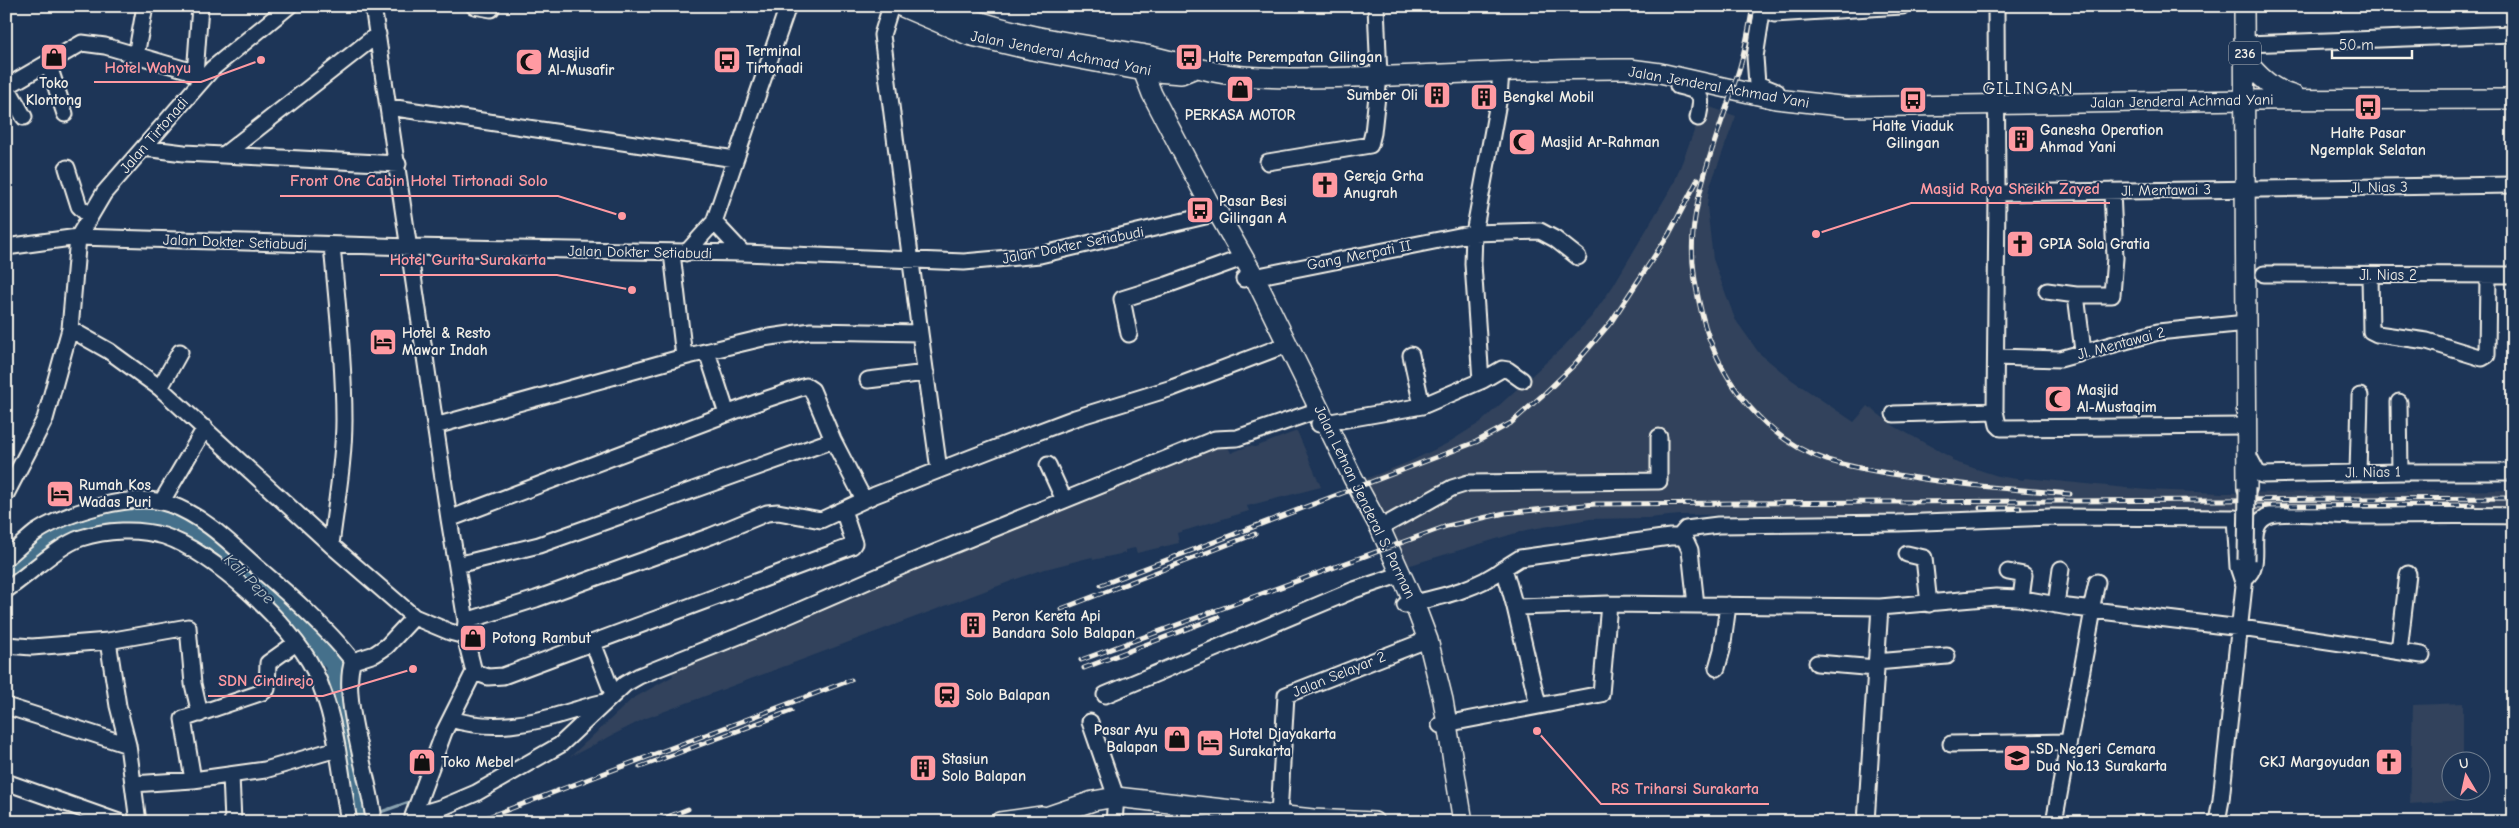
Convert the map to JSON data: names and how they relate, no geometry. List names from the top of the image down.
{
  "streets": {
    "main road": ["Jalan Jenderal Achmad Yani", "236", "Jalan Letnan Jenderal S. Parman"],
    "street": [
      "Jalan Tirtonadi",
      "Jl. Nias 3",
      "Jl. Mentawai 3",
      "Jalan Dokter Setiabudi",
      "Gang Merpati II",
      "Jl. Nias 2",
      "Jl. Mentawai 2",
      "Jl. Nias 1",
      "Jalan Selayar 2"
    ]
  },
  "crossings": [
    ["Jalan Jenderal Achmad Yani", "236"],
    ["Jalan Jenderal Achmad Yani", "Jalan Letnan Jenderal S. Parman"],
    ["Jalan Tirtonadi", "Jalan Dokter Setiabudi"],
    ["Jl. Nias 3", "Jl. Mentawai 3"],
    ["Jalan Dokter Setiabudi", "Jalan Letnan Jenderal S. Parman"],
    ["Gang Merpati II", "Jalan Letnan Jenderal S. Parman"],
    ["Jalan Letnan Jenderal S. Parman", "Jalan Selayar 2"]
  ],
  "districts": ["GILINGAN"],
  "water": ["Kali Pepe"],
  "places": {
    "shop": [
      "Toko Klontong",
      "PERKASA MOTOR",
      "Potong Rambut",
      "Pasar Ayu Balapan",
      "Toko Mebel"
    ],
    "bus stop": [
      "Halte Perempatan Gilingan",
      "Terminal Tirtonadi",
      "Halte Viaduk Gilingan",
      "Halte Pasar Ngemplak Selatan",
      "Pasar Besi Gilingan A"
    ],
    "other": [
      "Hotel Wahyu",
      "Front One Cabin Hotel Tirtonadi Solo",
      "Masjid Raya Sheikh Zayed",
      "Hotel Gurita Surakarta",
      "SDN Cindirejo",
      "RS Triharsi Surakarta"
    ],
    "mosque": ["Masjid Al-Musafir", "Masjid Ar-Rahman", "Masjid Al-Mustaqim"],
    "building": [
      "Sumber Oli",
      "Bengkel Mobil",
      "Ganesha Operation Ahmad Yani",
      "Peron Kereta Api Bandara Solo Balapan",
      "Stasiun Solo Balapan"
    ],
    "church": ["Gereja Grha Anugrah", "GPIA Sola Gratia", "GKJ Margoyudan"],
    "hotel": ["Hotel & Resto Mawar Indah", "Rumah Kos Wadas Puri", "Hotel Djayakarta Surakarta"],
    "station": ["Solo Balapan"],
    "school or university": ["SD Negeri Cemara Dua No.13 Surakarta"]
  },
  "scale_bar": "50 m",
  "north": "top"
}
